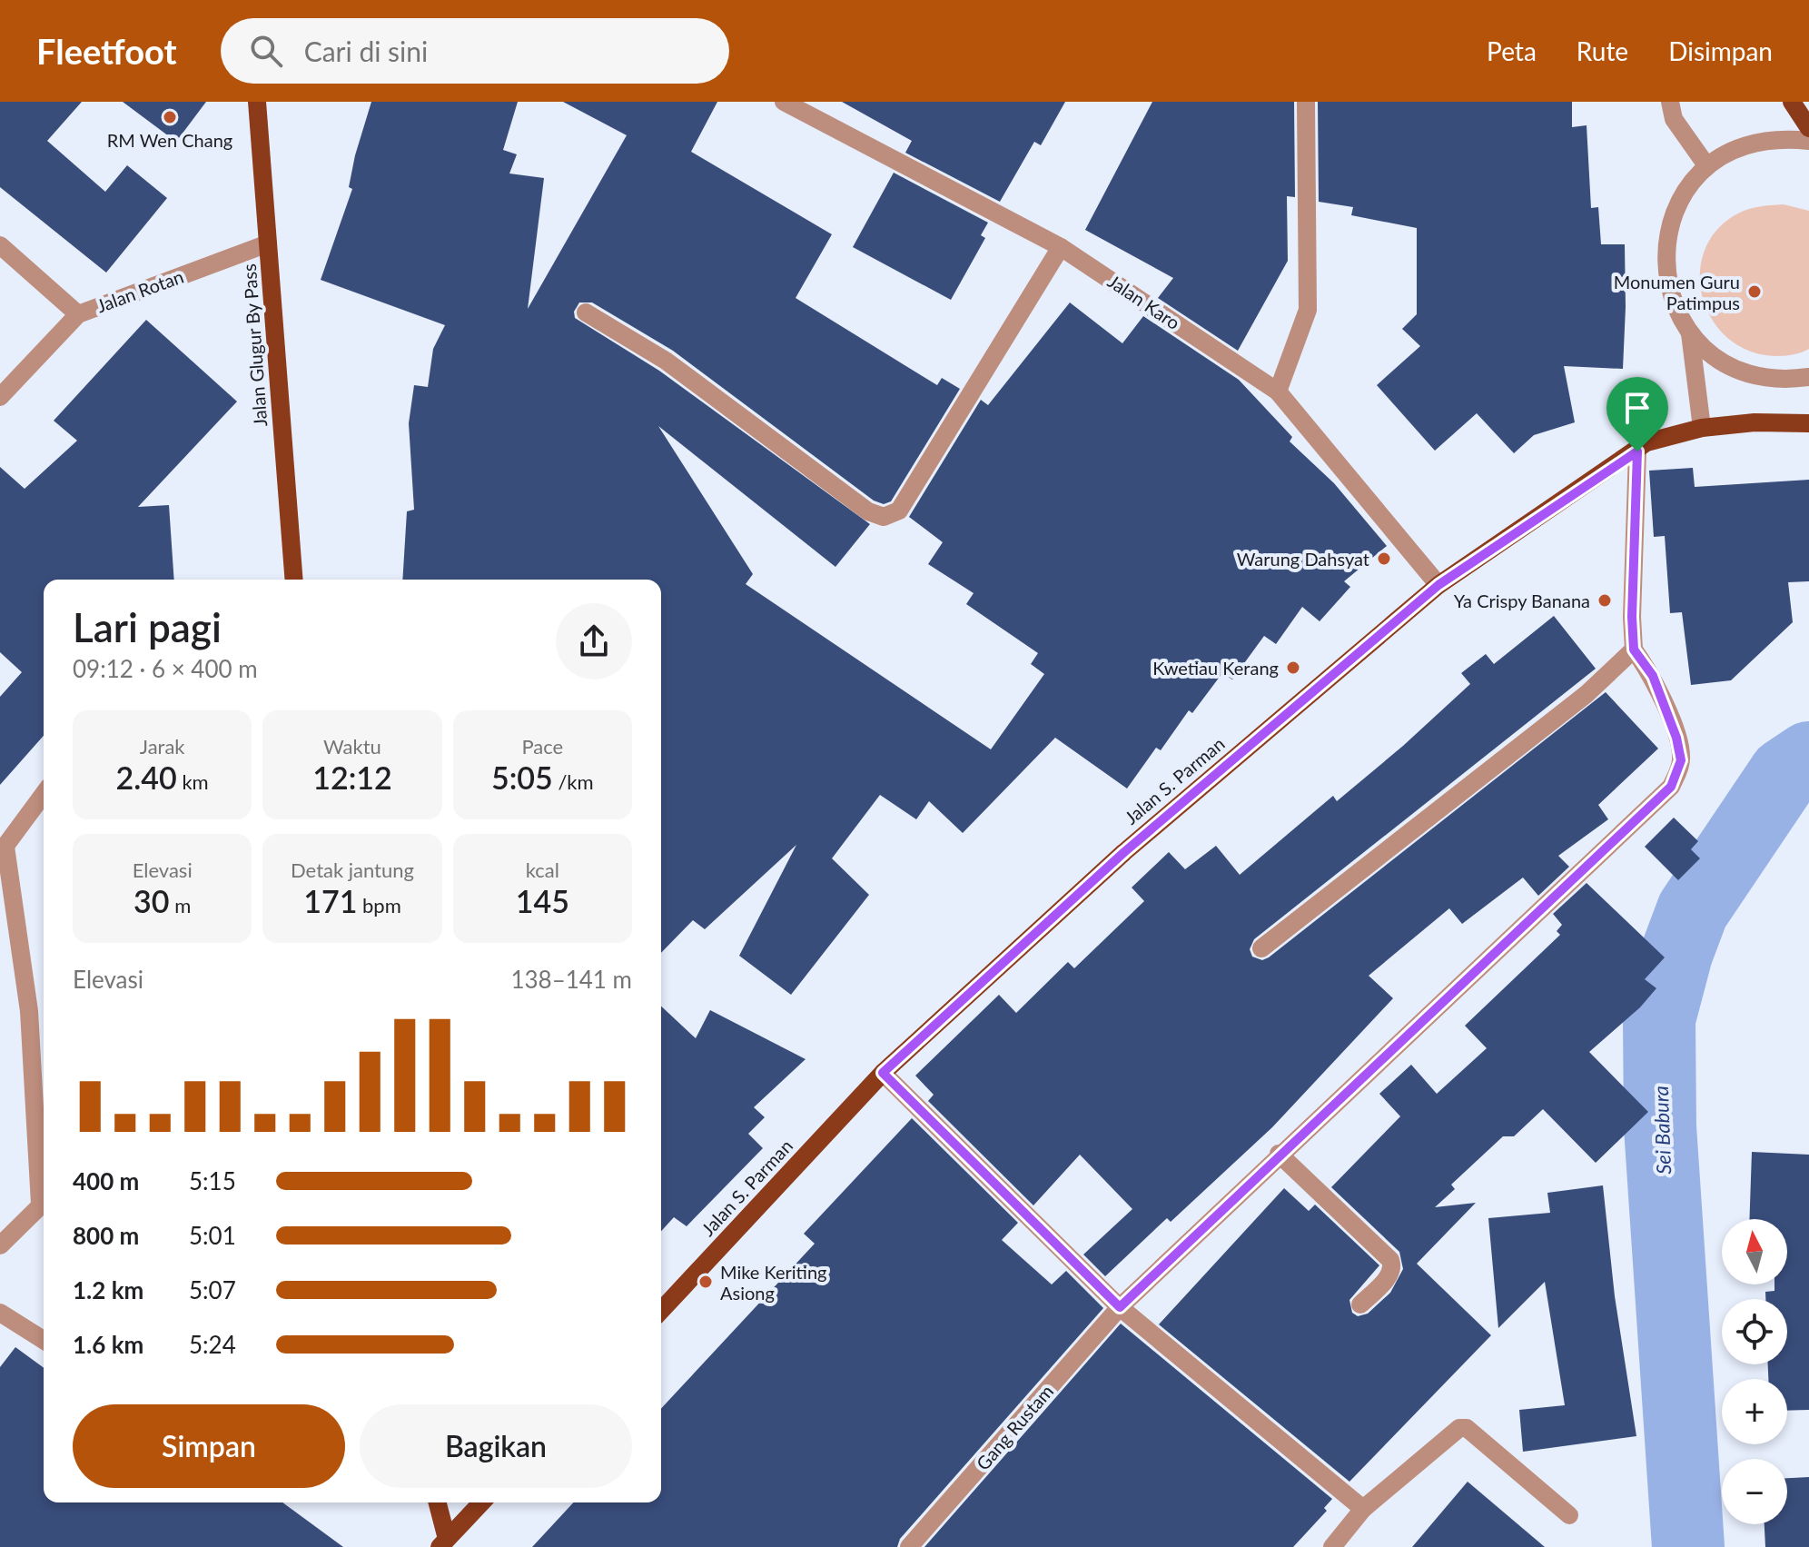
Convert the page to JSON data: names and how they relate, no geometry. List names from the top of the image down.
{
  "streets": {
    "main road": ["Jalan Glugur By Pass", "Jalan S. Parman"],
    "street": ["Jalan Rotan", "Jalan Karo", "Gang Rustam"]
  },
  "crossings": [
    ["Jalan Rotan", "Jalan Glugur By Pass"],
    ["Jalan Karo", "Jalan S. Parman"]
  ],
  "water": ["Sei Babura"],
  "places": [
    "RM Wen Chang",
    "Monumen Guru Patimpus",
    "Warung Dahsyat",
    "Ya Crispy Banana",
    "Kwetiau Kerang",
    "Mike Keriting Asiong"
  ],
  "north": "top",
  "page": {
    "header": "Fleetfoot",
    "search": "Cari di sini",
    "nav": ["Peta", "Rute", "Disimpan"],
    "heading": ["Lari pagi", "09:12 · 6 × 400 m"],
    "stats": [
      ["Jarak", "2.40 km"],
      ["Waktu", "12:12"],
      ["Pace", "5:05 /km"],
      ["Elevasi", "30 m"],
      ["Detak jantung", "171 bpm"],
      ["kcal", "145"]
    ],
    "chart": ["Elevasi", "138–141 m"],
    "list": [
      {
        "name": "400 m",
        "note": "5:15"
      },
      {
        "name": "800 m",
        "note": "5:01"
      },
      {
        "name": "1.2 km",
        "note": "5:07"
      },
      {
        "name": "1.6 km",
        "note": "5:24"
      }
    ],
    "map_buttons": ["+", "−"],
    "buttons": ["Simpan", "Bagikan"]
  }
}
